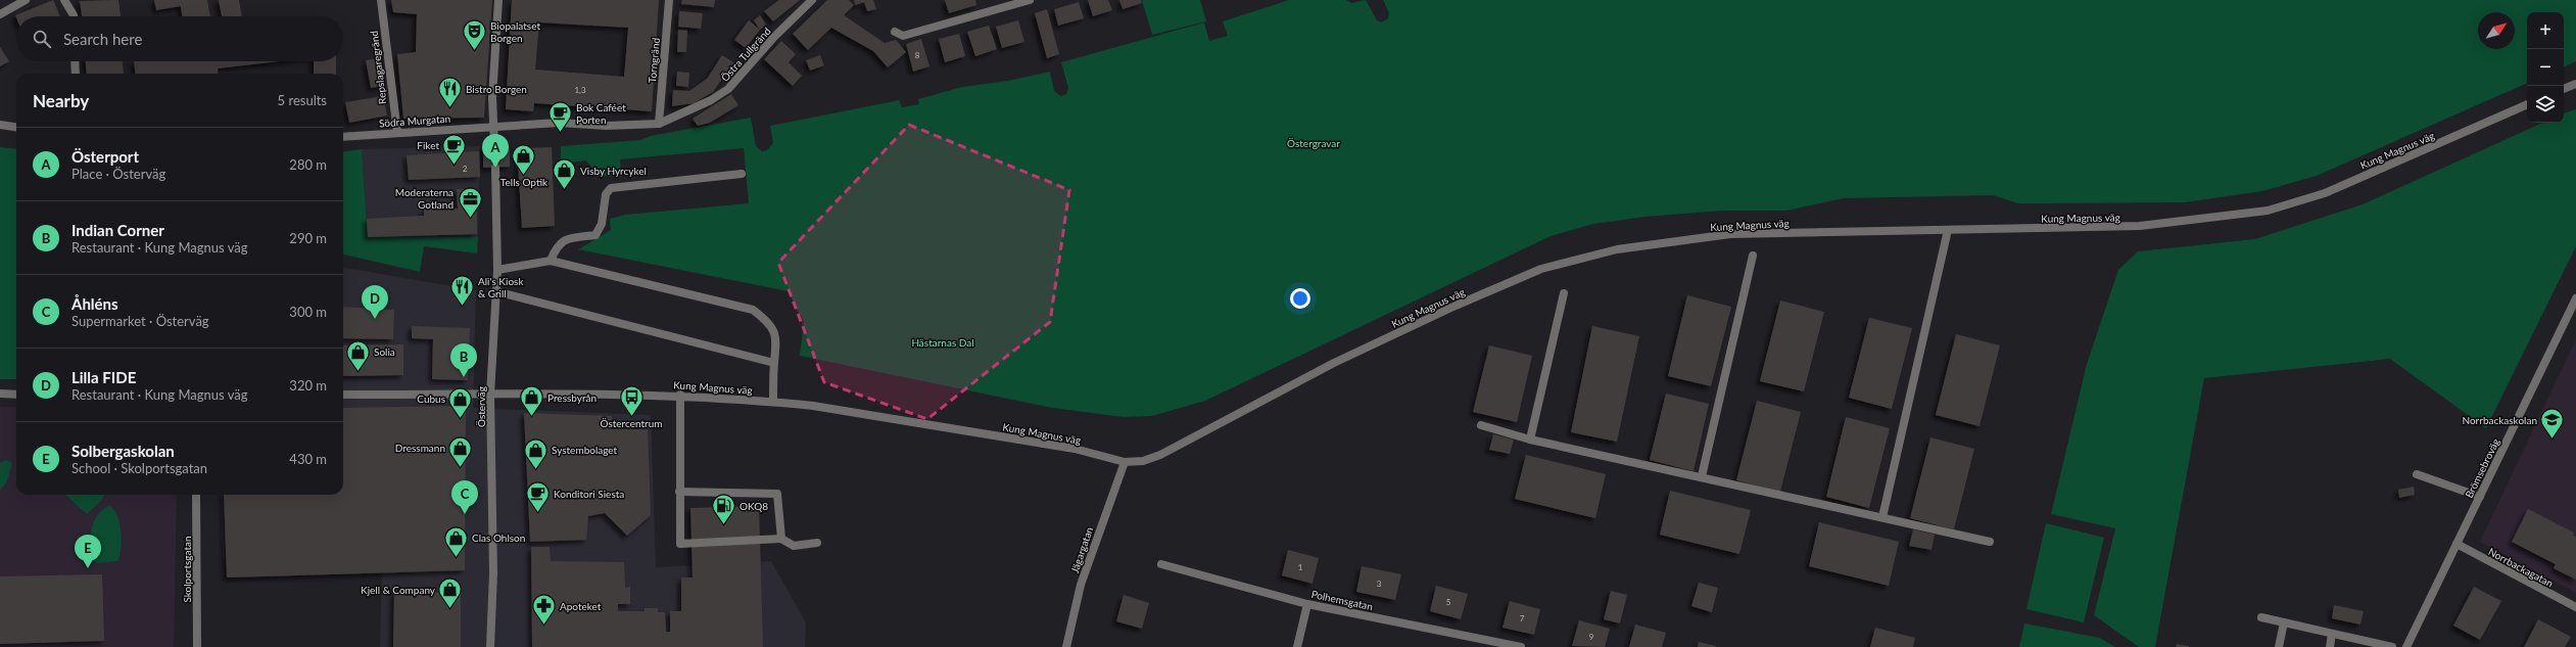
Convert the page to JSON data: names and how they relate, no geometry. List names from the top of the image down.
{
  "streets": {
    "street": [
      "Östra Tullgränd",
      "Torngränd",
      "Repslagaregränd",
      "Södra Murgatan",
      "Kung Magnus väg",
      "Österväg",
      "Brömsebroväg",
      "Jägargatan",
      "Norrbackagatan",
      "Skolportsgatan",
      "Polhemsgatan"
    ]
  },
  "crossings": [
    ["Östra Tullgränd", "Torngränd"],
    ["Östra Tullgränd", "Södra Murgatan"],
    ["Repslagaregränd", "Södra Murgatan"],
    ["Kung Magnus väg", "Österväg"],
    ["Kung Magnus väg", "Jägargatan"],
    ["Brömsebroväg", "Norrbackagatan"]
  ],
  "parks": ["Östergravar", "Hästarnas Dal"],
  "places": {
    "theatre": ["Biopalatset Borgen"],
    "restaurant": ["Bistro Borgen", "Ali's Kiosk & Grill"],
    "cafe": ["Bok Caféet Porten", "Fiket", "Konditori Siesta"],
    "shop": [
      "Tells Optik",
      "Visby Hyrcykel",
      "Solia",
      "Pressbyrån",
      "Cubus",
      "Dressmann",
      "Systembolaget",
      "Clas Ohlson",
      "Kjell & Company"
    ],
    "office": ["Moderaterna Gotland"],
    "bus stop": ["Östercentrum"],
    "school or university": ["Norrbackaskolan"],
    "fuel station": ["OKQ8"],
    "pharmacy": ["Apoteket"]
  },
  "house_numbers": [
    "8",
    "1,3",
    "2",
    "1",
    "3",
    "5",
    "7",
    "9"
  ],
  "north": "top right",
  "page": {
    "map_buttons": ["+", "−"],
    "search": "Search here",
    "heading": ["Nearby", "5 results"],
    "list": [
      {
        "mark": "A",
        "name": "Österport",
        "note": "Place · Österväg",
        "value": "280 m"
      },
      {
        "mark": "B",
        "name": "Indian Corner",
        "note": "Restaurant · Kung Magnus väg",
        "value": "290 m"
      },
      {
        "mark": "C",
        "name": "Åhléns",
        "note": "Supermarket · Österväg",
        "value": "300 m"
      },
      {
        "mark": "D",
        "name": "Lilla FIDE",
        "note": "Restaurant · Kung Magnus väg",
        "value": "320 m"
      },
      {
        "mark": "E",
        "name": "Solbergaskolan",
        "note": "School · Skolportsgatan",
        "value": "430 m"
      }
    ],
    "pins": [
      "A",
      "D",
      "B",
      "C",
      "E"
    ]
  }
}
